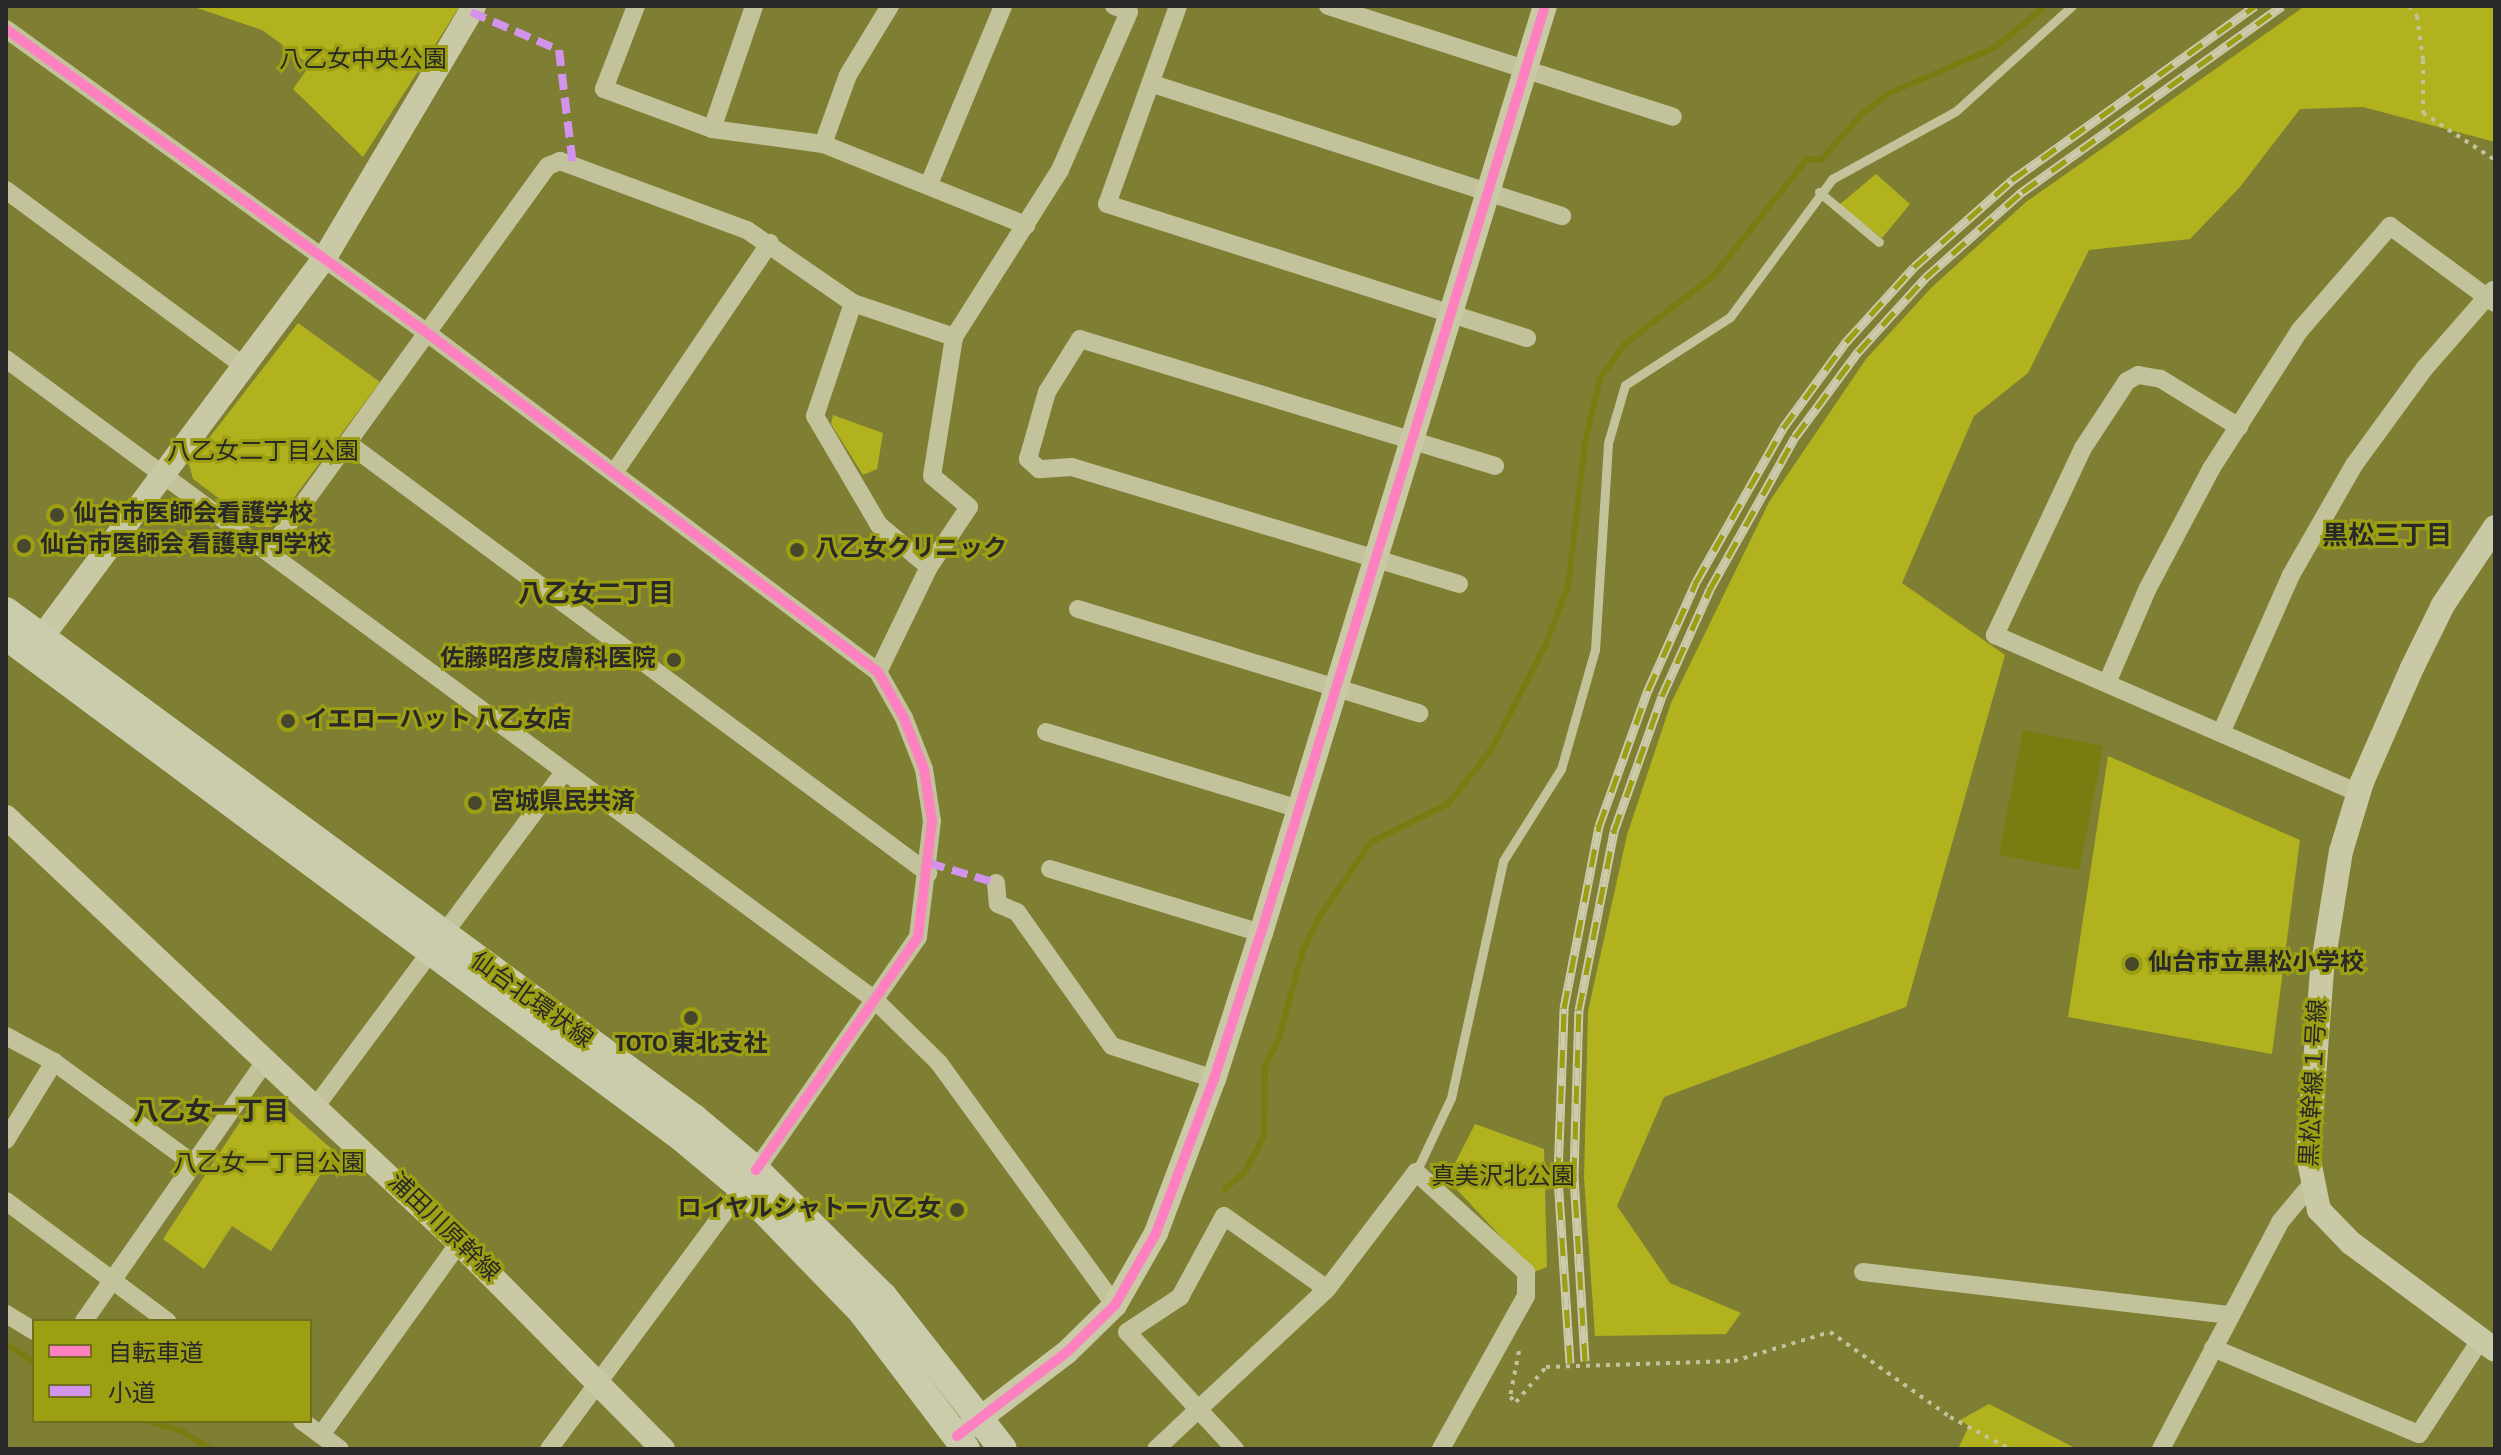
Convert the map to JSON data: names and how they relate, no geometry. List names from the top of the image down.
{
  "streets": {
    "main road": ["仙台北環状線"],
    "street": ["黒松幹線１号線", "浦田川原幹線"]
  },
  "districts": ["黒松三丁目", "八乙女二丁目", "八乙女一丁目"],
  "parks": [
    "八乙女中央公園",
    "八乙女二丁目公園",
    "八乙女一丁目公園",
    "真美沢北公園"
  ],
  "places": [
    "仙台市医師会看護学校",
    "仙台市医師会 看護専門学校",
    "八乙女クリニック",
    "佐藤昭彦皮膚科医院",
    "イエローハット 八乙女店",
    "宮城県民共済",
    "仙台市立黒松小学校",
    "TOTO 東北支社",
    "ロイヤルシャトー八乙女"
  ],
  "legend": ["自転車道", "小道"]
}
